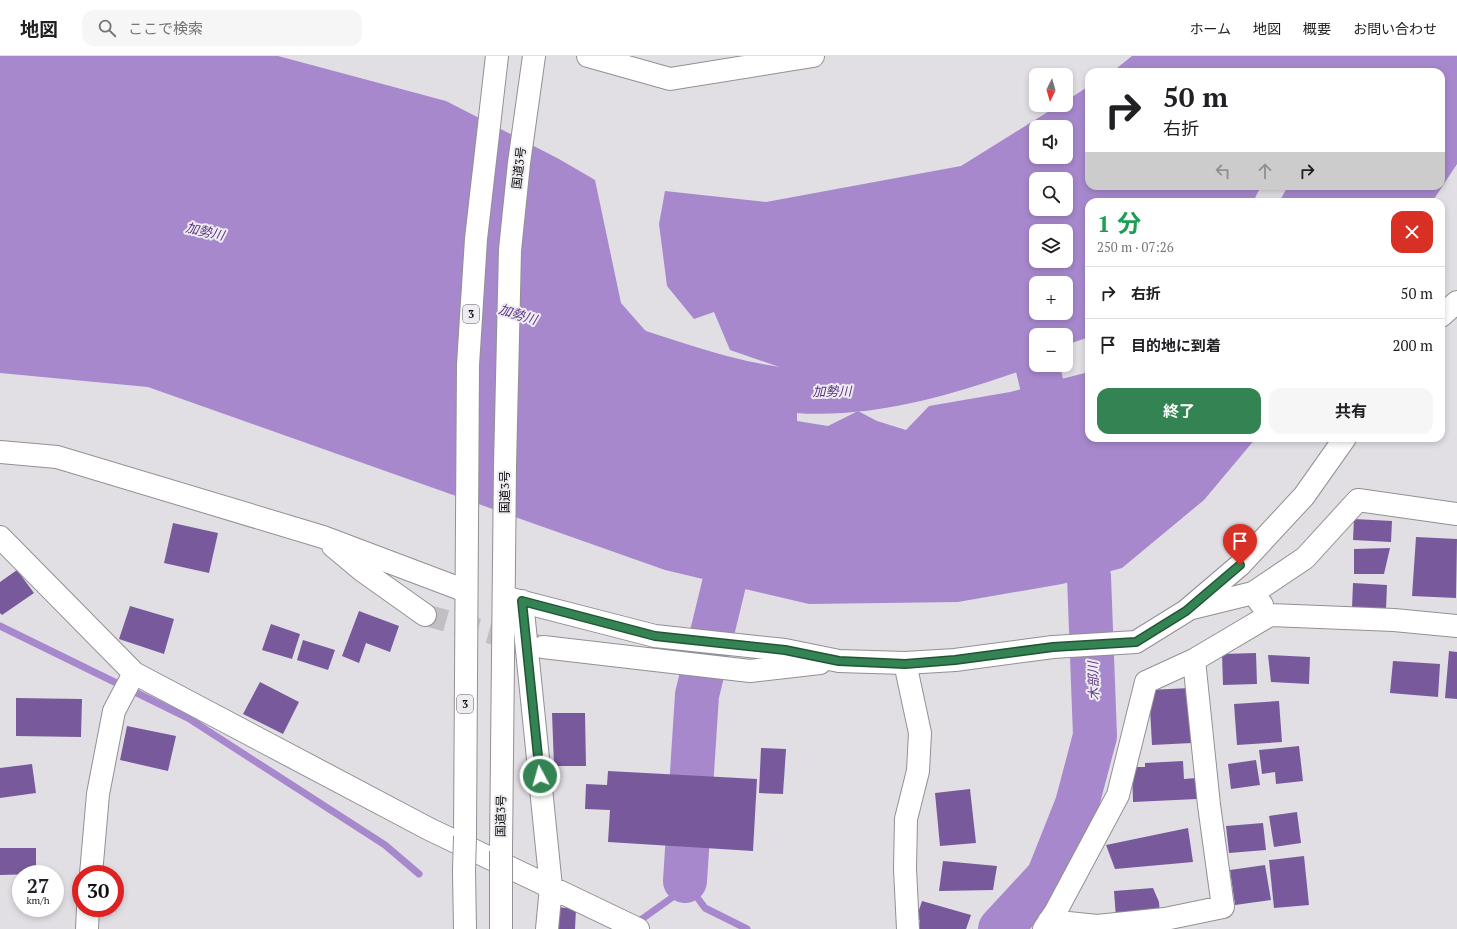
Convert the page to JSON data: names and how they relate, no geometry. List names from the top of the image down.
{
  "streets": {
    "main road": ["国道3号", "3"]
  },
  "water": ["加勢川", "木部川"],
  "north": "bottom",
  "page": {
    "header": "地図",
    "search": "ここで検索",
    "nav": [
      "ホーム",
      "地図",
      "概要",
      "お問い合わせ"
    ],
    "map_buttons": ["+", "−"],
    "turn": ["50 m", "右折"],
    "heading": ["1 分", "250 m · 07:26"],
    "list": [
      {
        "name": "右折",
        "value": "50 m"
      },
      {
        "name": "目的地に到着",
        "value": "200 m"
      }
    ],
    "buttons": ["終了", "共有"],
    "speed": "27 km/h",
    "limit": "30"
  }
}
